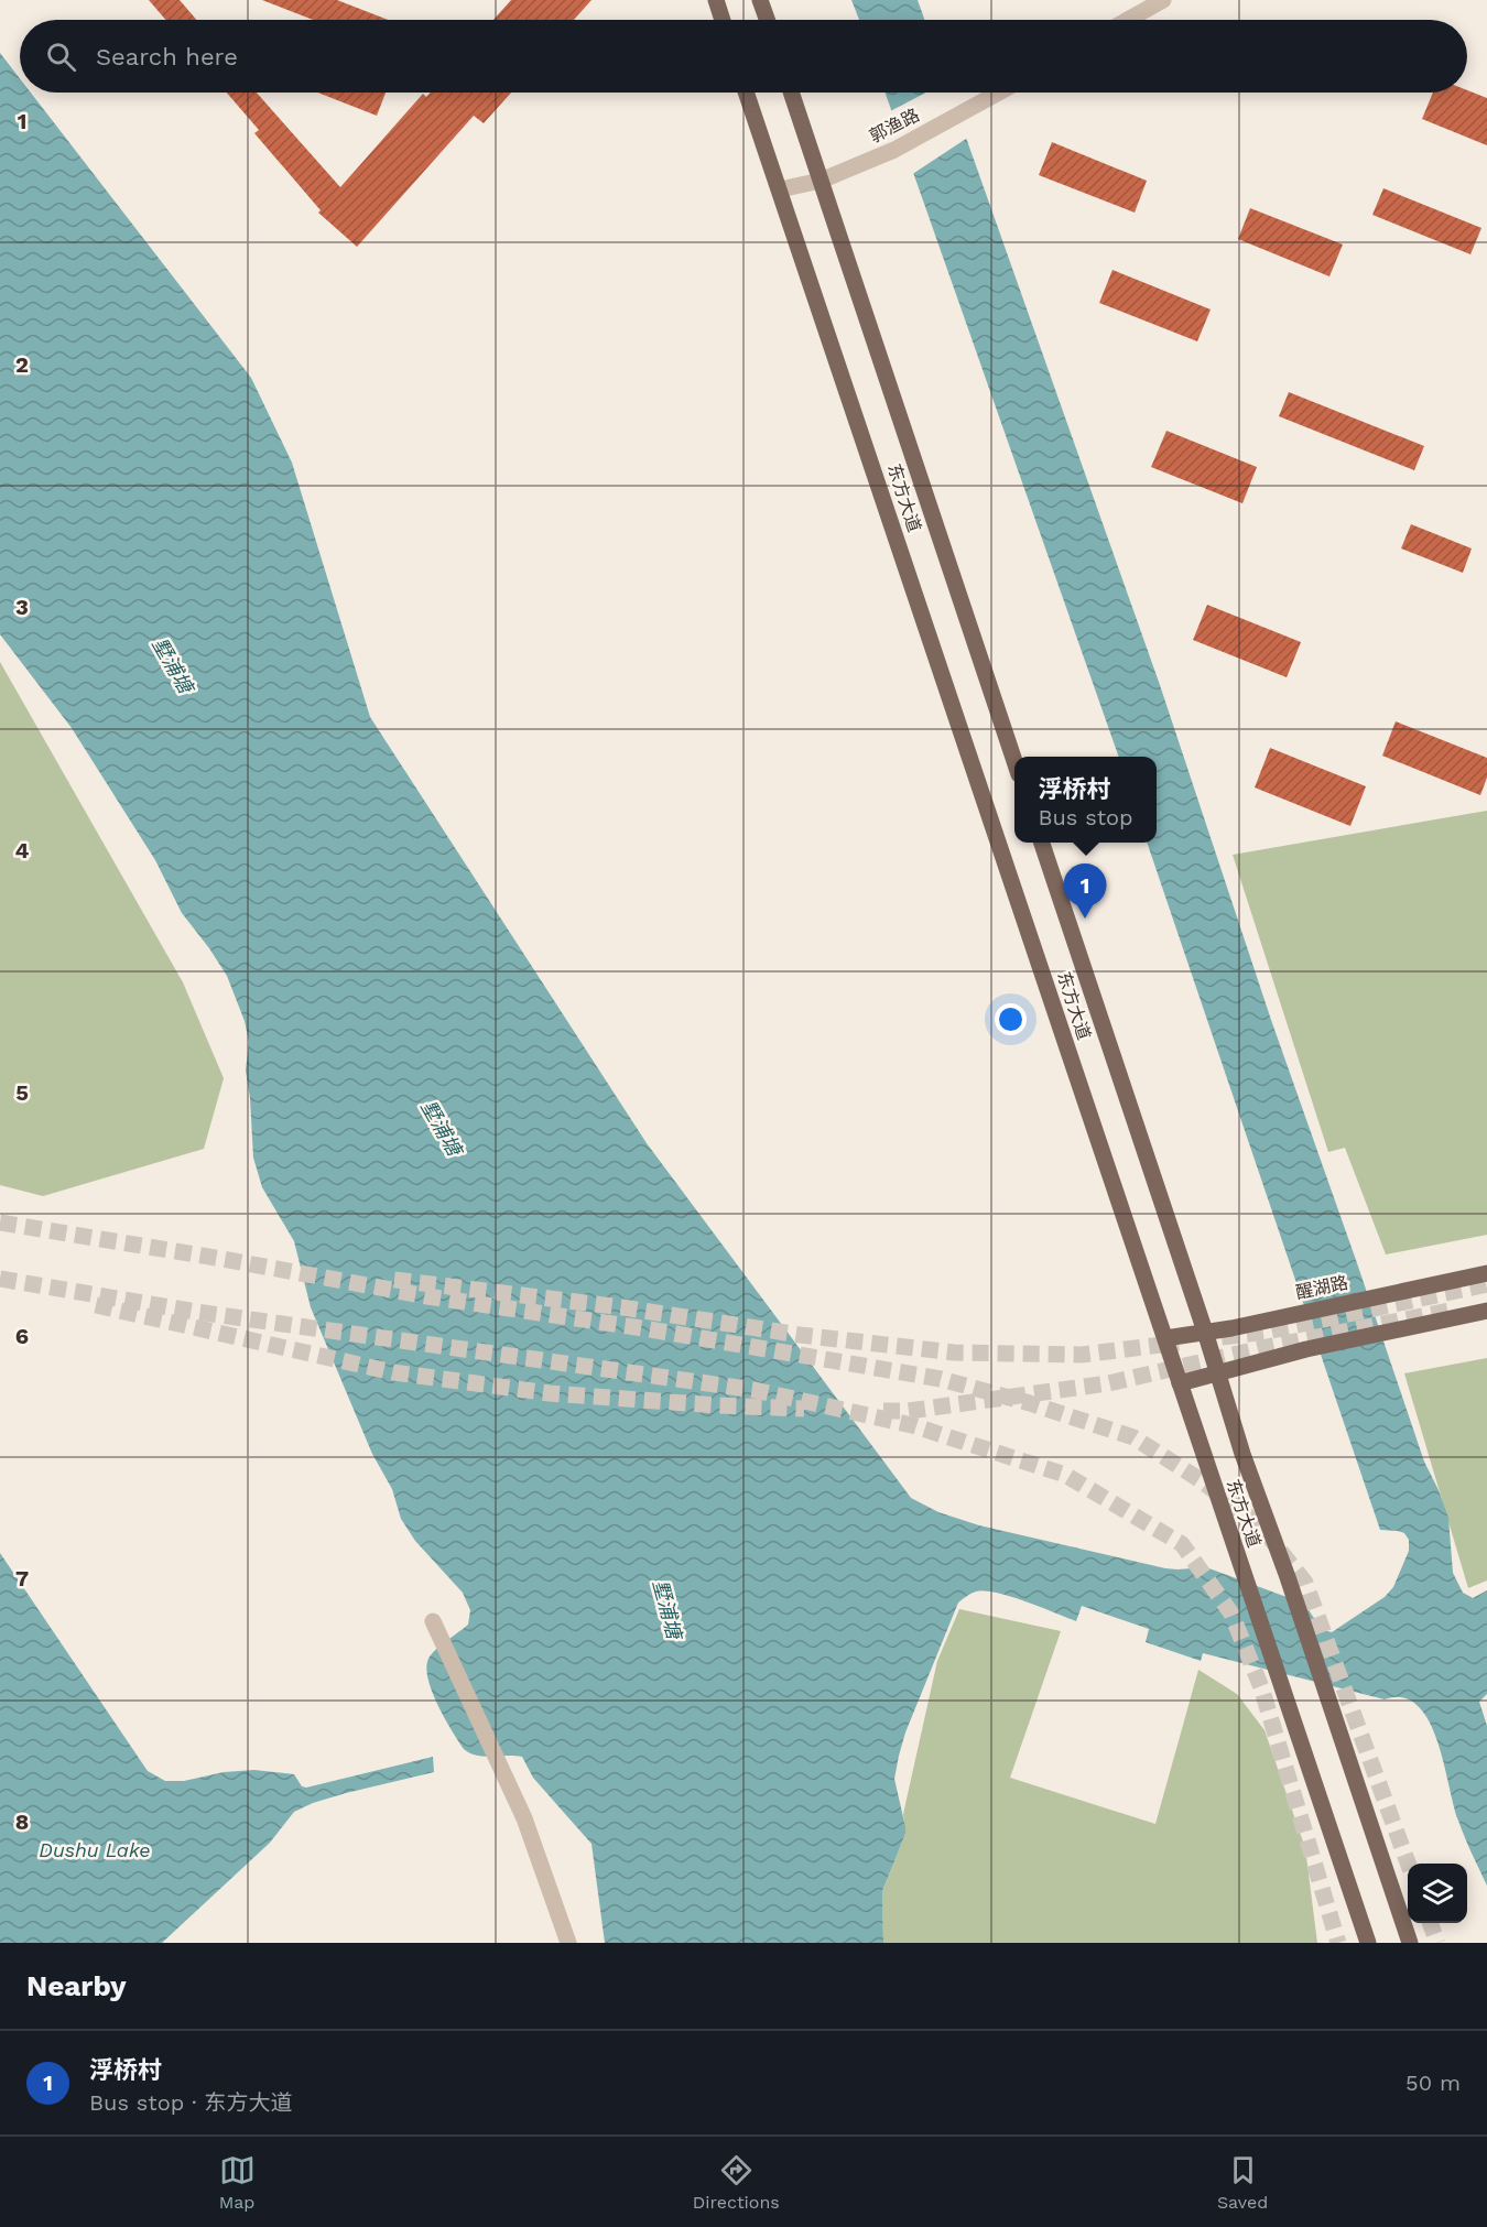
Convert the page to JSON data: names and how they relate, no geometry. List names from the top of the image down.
{
  "streets": {
    "main road": ["东方大道", "醒湖路"],
    "street": ["郭渔路"]
  },
  "crossings": [
    ["郭渔路", "东方大道"],
    ["东方大道", "醒湖路"]
  ],
  "water": ["墅浦塘", "Dushu Lake"],
  "page": {
    "search": "Search here",
    "popup": ["浮桥村", "Bus stop"],
    "pins": "1",
    "heading": "Nearby",
    "list": [
      {
        "mark": "1",
        "name": "浮桥村",
        "note": "Bus stop · 东方大道",
        "value": "50 m"
      }
    ],
    "nav": ["Map", "Directions", "Saved"]
  },
  "grid": {
    "rows": [
      "1",
      "2",
      "3",
      "4",
      "5",
      "6",
      "7",
      "8"
    ]
  }
}
